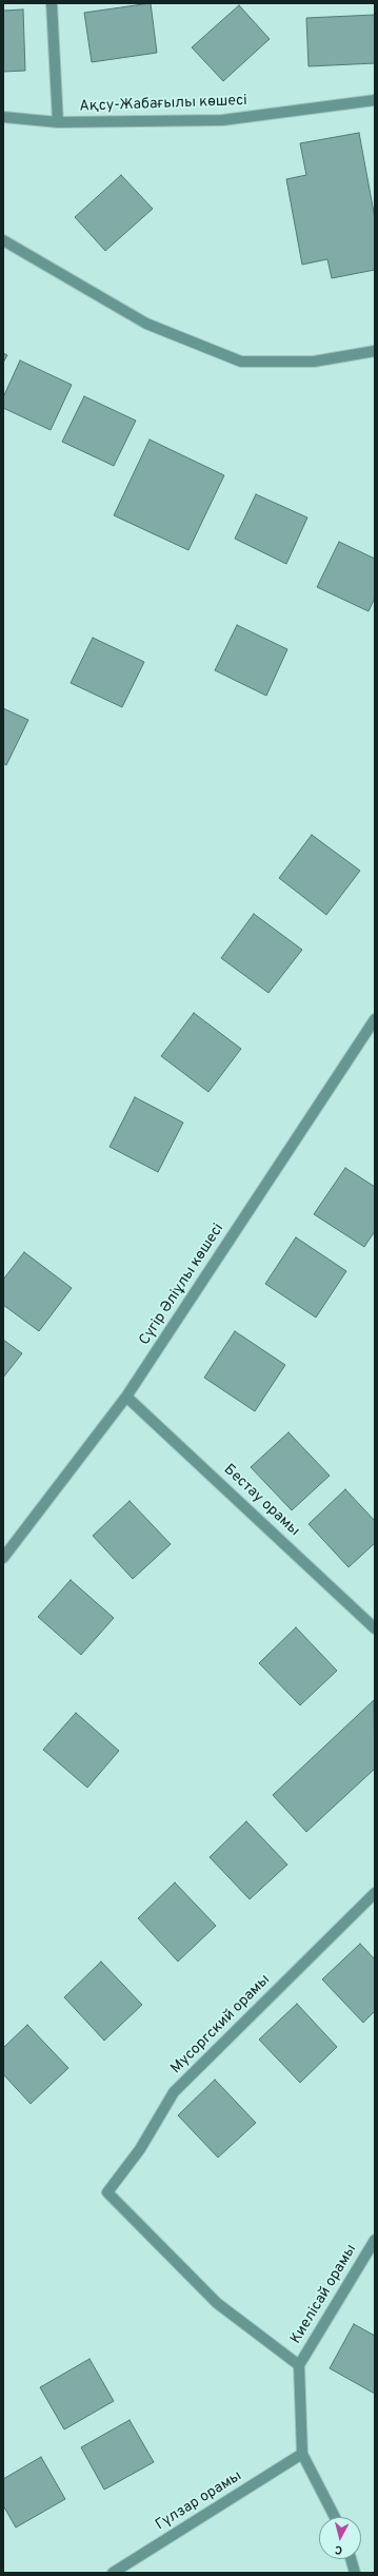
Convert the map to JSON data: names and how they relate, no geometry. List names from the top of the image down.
{
  "streets": {
    "street": [
      "Ақсу-Жабағылы көшесі",
      "Сүгір Әліұлы көшесі",
      "Бестау орамы",
      "Мусоргский орамы",
      "Киелісай орамы",
      "Гүлзар орамы"
    ]
  },
  "crossings": [
    ["Сүгір Әліұлы көшесі", "Бестау орамы"],
    ["Мусоргский орамы", "Киелісай орамы"]
  ],
  "north": "bottom"
}
